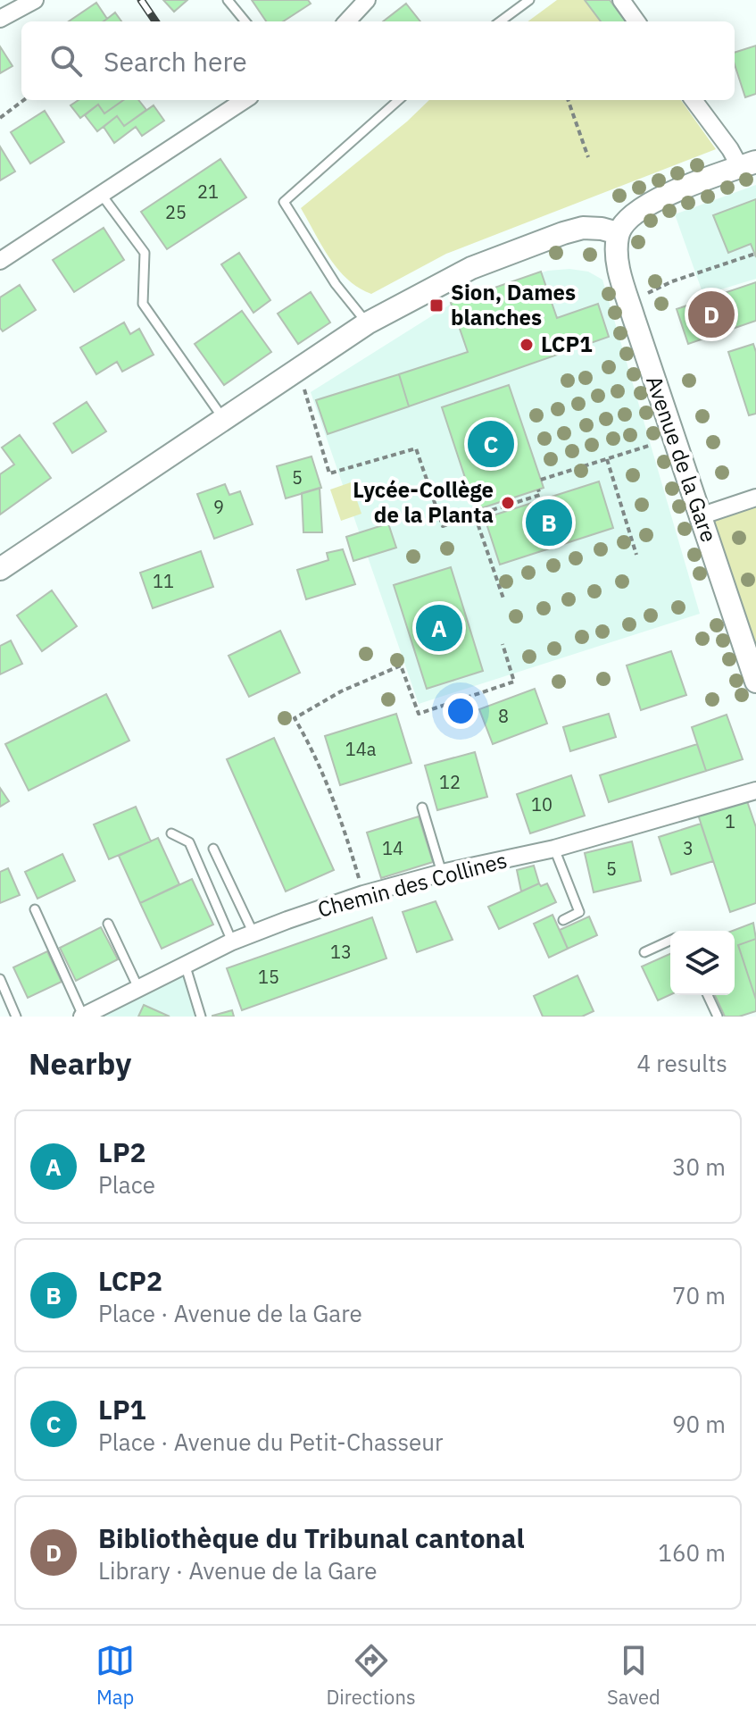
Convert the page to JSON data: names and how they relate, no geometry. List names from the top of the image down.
{
  "streets": {
    "street": ["Avenue de la Gare", "Chemin des Collines"]
  },
  "places": {
    "transit": ["Sion, Dames blanches"],
    "other": ["LCP1", "Lycée-Collège de la Planta"]
  },
  "house_numbers": [
    "21",
    "25",
    "5",
    "9",
    "11",
    "8",
    "14a",
    "12",
    "10",
    "1",
    "14",
    "3",
    "5",
    "13",
    "15"
  ],
  "page": {
    "search": "Search here",
    "pins": [
      "D",
      "C",
      "B",
      "A"
    ],
    "heading": ["Nearby", "4 results"],
    "list": [
      {
        "mark": "A",
        "name": "LP2",
        "note": "Place",
        "value": "30 m"
      },
      {
        "mark": "B",
        "name": "LCP2",
        "note": "Place · Avenue de la Gare",
        "value": "70 m"
      },
      {
        "mark": "C",
        "name": "LP1",
        "note": "Place · Avenue du Petit-Chasseur",
        "value": "90 m"
      },
      {
        "mark": "D",
        "name": "Bibliothèque du Tribunal cantonal",
        "note": "Library · Avenue de la Gare",
        "value": "160 m"
      }
    ],
    "nav": ["Map", "Directions", "Saved"]
  }
}
